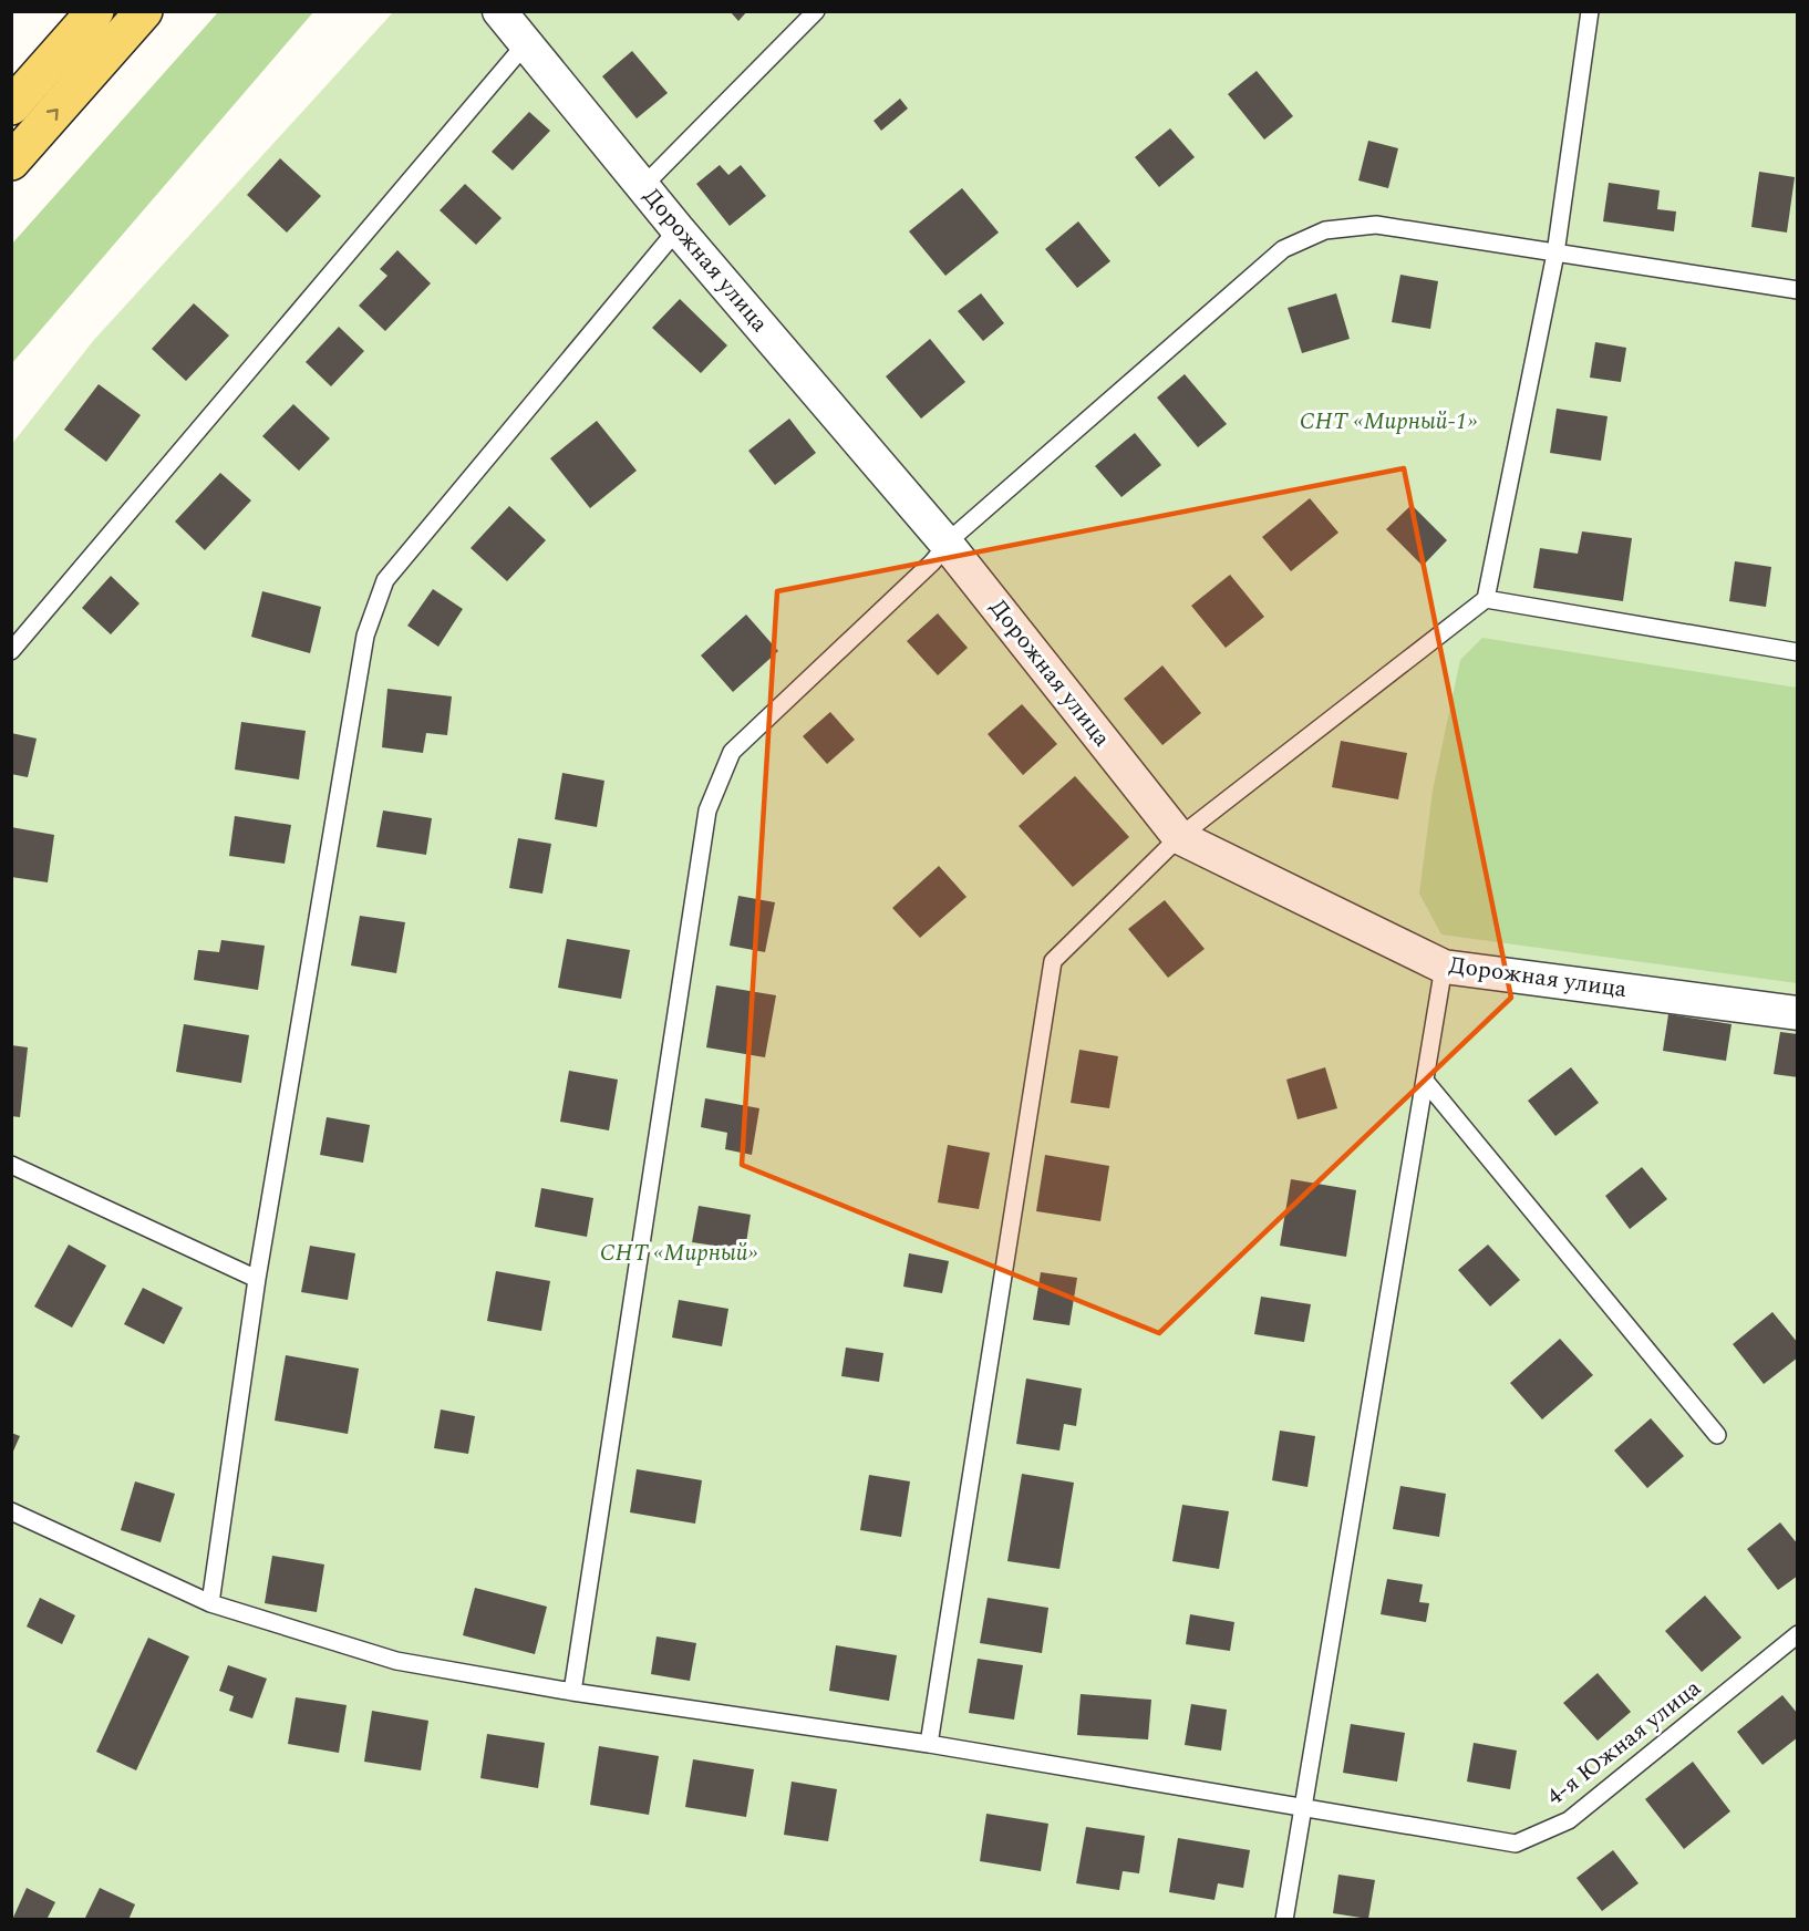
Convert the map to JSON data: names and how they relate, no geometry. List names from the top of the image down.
{
  "streets": {
    "street": ["Дорожная улица"],
    "lane": ["4-я Южная улица"]
  },
  "parks": ["СНТ «Мирный-1»", "СНТ «Мирный»"]
}
